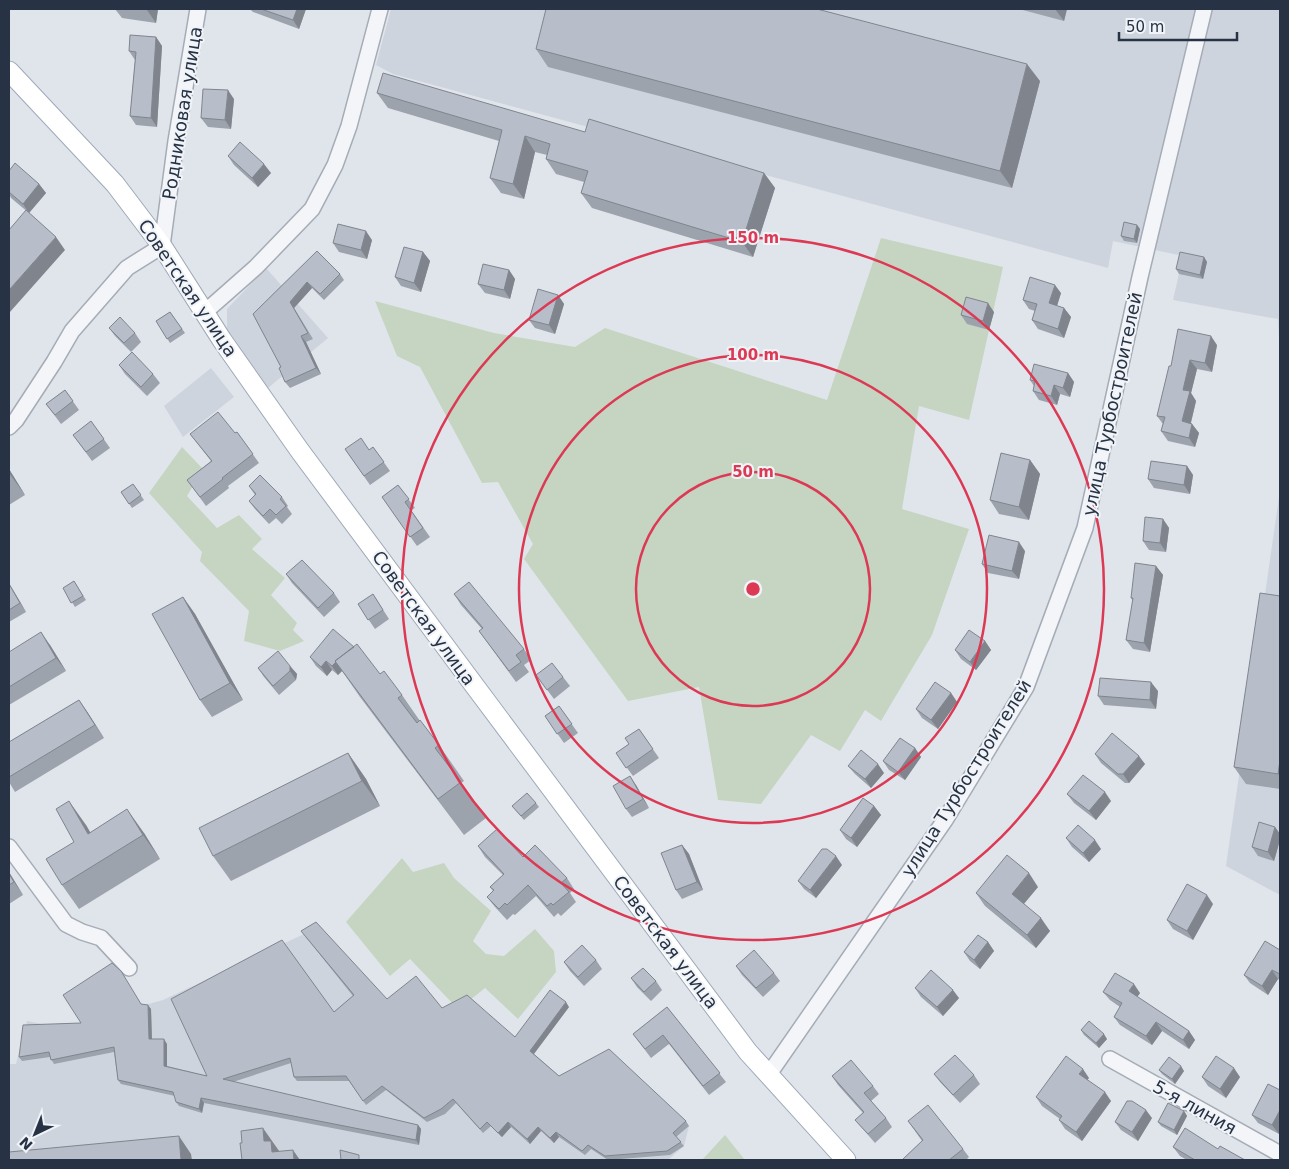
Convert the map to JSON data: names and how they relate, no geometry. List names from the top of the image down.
{
  "streets": {
    "main road": ["Советская улица"],
    "street": ["Родниковая улица", "улица Турбостроителей", "5-я линия"]
  },
  "crossings": [
    ["Родниковая улица", "Советская улица"],
    ["Советская улица", "улица Турбостроителей"]
  ],
  "scale_bar": "50 m",
  "north": "bottom left",
  "rings": ["150 m", "100 m", "50 m"]
}
